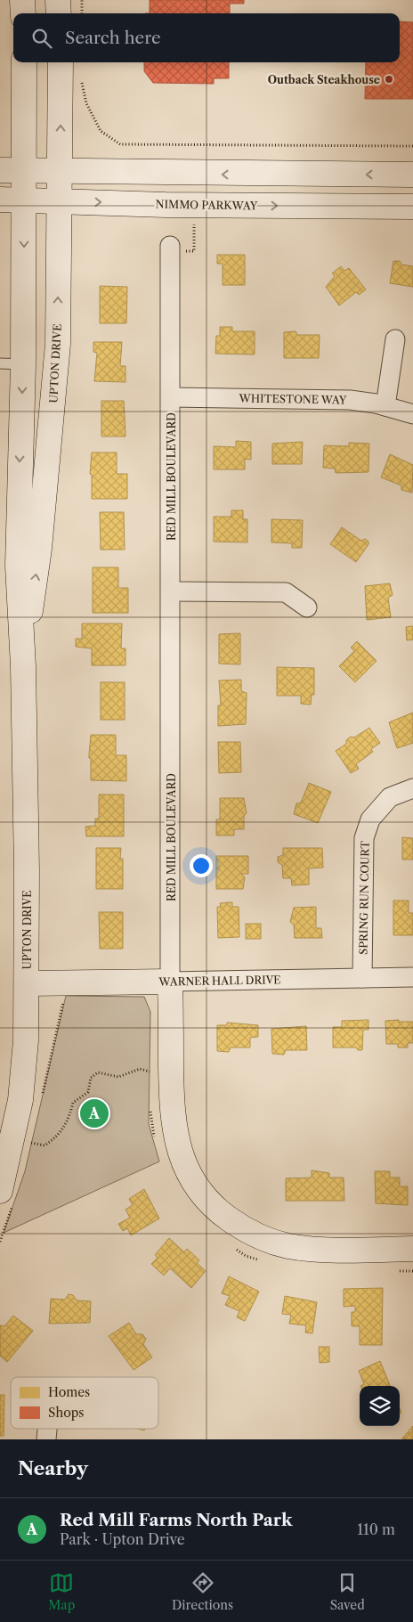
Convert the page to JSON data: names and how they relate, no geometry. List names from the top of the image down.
{
  "streets": {
    "main road": [
      "NIMMO PARKWAY",
      "UPTON DRIVE",
      "RED MILL BOULEVARD",
      "WARNER HALL DRIVE"
    ],
    "street": ["WHITESTONE WAY", "SPRING RUN COURT"]
  },
  "crossings": [
    ["NIMMO PARKWAY", "UPTON DRIVE"],
    ["UPTON DRIVE", "WARNER HALL DRIVE"],
    ["WHITESTONE WAY", "RED MILL BOULEVARD"],
    ["RED MILL BOULEVARD", "WARNER HALL DRIVE"],
    ["SPRING RUN COURT", "WARNER HALL DRIVE"]
  ],
  "places": ["Outback Steakhouse"],
  "legend": ["Homes", "Shops"],
  "page": {
    "search": "Search here",
    "pins": "A",
    "heading": "Nearby",
    "list": [
      {
        "mark": "A",
        "name": "Red Mill Farms North Park",
        "note": "Park · Upton Drive",
        "value": "110 m"
      }
    ],
    "nav": ["Map", "Directions", "Saved"]
  }
}
